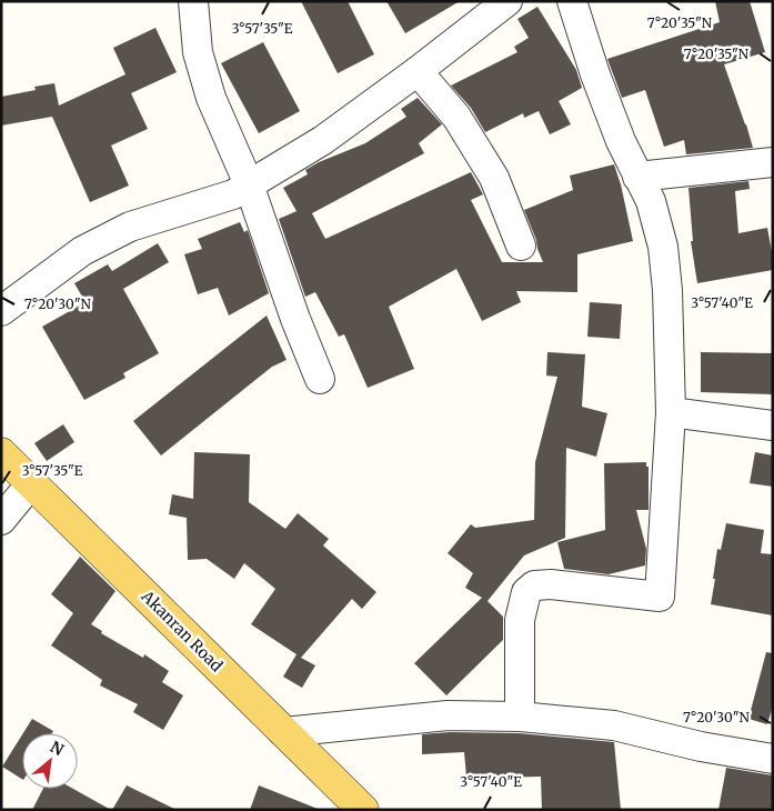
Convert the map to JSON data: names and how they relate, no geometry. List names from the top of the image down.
{
  "streets": {
    "main road": ["Akanran Road"]
  },
  "north": "top right",
  "coordinates": [
    "7°20'35\"N",
    "3°57'35\"E",
    "3°57'40\"E",
    "7°20'30\"N"
  ]
}
